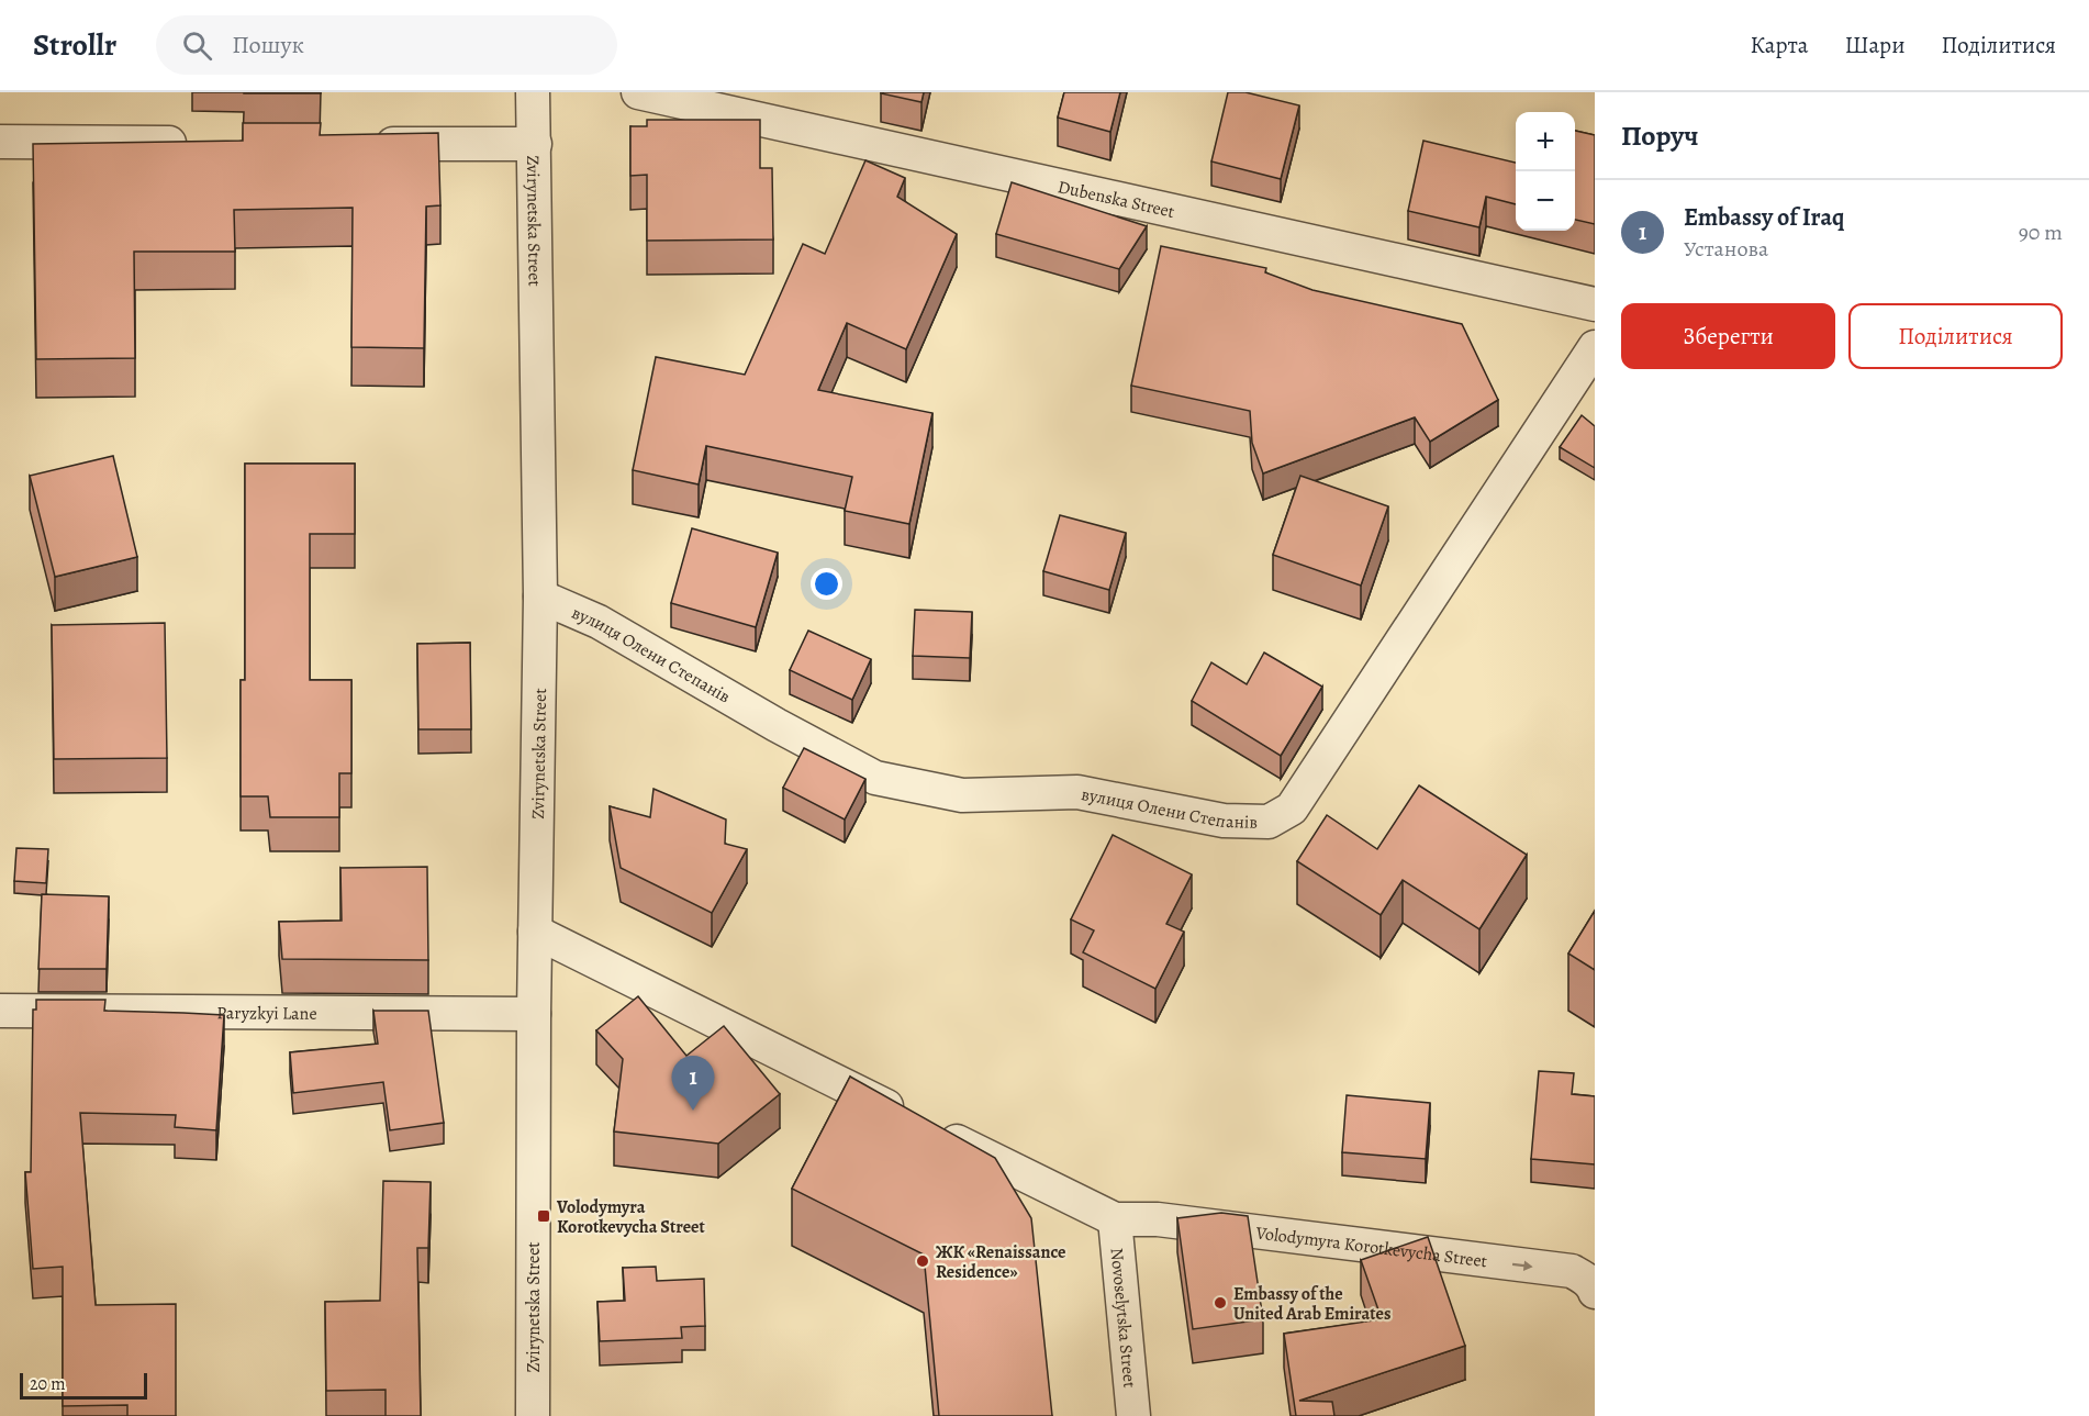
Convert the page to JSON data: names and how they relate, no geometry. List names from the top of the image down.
{
  "streets": {
    "street": [
      "Dubenska Street",
      "Zvirynetska Street",
      "вулиця Олени Степанів",
      "Paryzkyi Lane",
      "Volodymyra Korotkevycha Street",
      "Novoselytska Street"
    ]
  },
  "crossings": [
    ["Zvirynetska Street", "вулиця Олени Степанів"],
    ["Zvirynetska Street", "Paryzkyi Lane"],
    ["Zvirynetska Street", "Volodymyra Korotkevycha Street"],
    ["Volodymyra Korotkevycha Street", "Novoselytska Street"]
  ],
  "one_way": ["Volodymyra Korotkevycha Street"],
  "places": {
    "transit": ["Volodymyra Korotkevycha Street"],
    "other": ["ЖК «Renaissance Residence»", "Embassy of the United Arab Emirates"]
  },
  "scale_bar": "20 m",
  "page": {
    "header": "Strollr",
    "search": "Пошук",
    "nav": ["Карта", "Шари", "Поділитися"],
    "heading": "Поруч",
    "map_buttons": ["+", "−"],
    "list": [
      {
        "mark": "1",
        "name": "Embassy of Iraq",
        "note": "Установа",
        "value": "90 m"
      }
    ],
    "buttons": ["Зберегти", "Поділитися"],
    "pins": "1",
    "scale": "20 m"
  }
}
